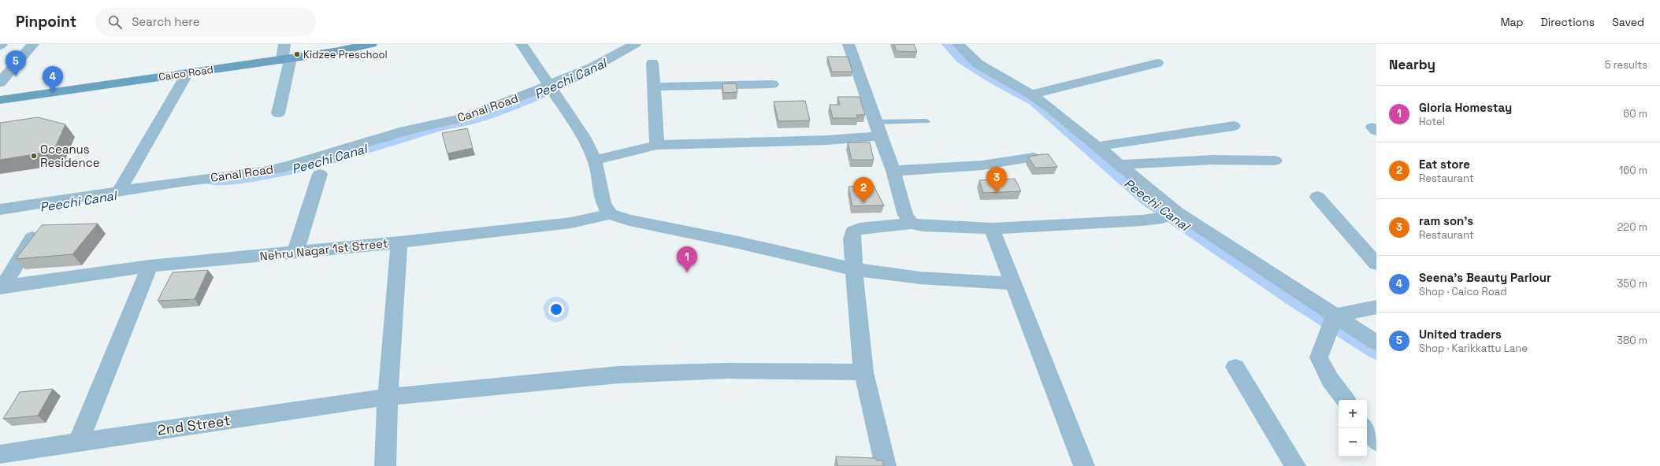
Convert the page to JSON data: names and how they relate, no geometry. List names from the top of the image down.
{
  "streets": {
    "street": [
      "Caico Road",
      "Canal Road",
      "Nehru Nagar 1st Street",
      "2nd Street"
    ]
  },
  "crossings": [
    ["Nehru Nagar 1st Street", "2nd Street"]
  ],
  "water": ["Peechi Canal"],
  "places": ["Kidzee Preschool", "Oceanus Residence"],
  "page": {
    "header": "Pinpoint",
    "search": "Search here",
    "nav": ["Map", "Directions", "Saved"],
    "heading": ["Nearby", "5 results"],
    "pins": [
      "5",
      "4",
      "3",
      "2",
      "1"
    ],
    "list": [
      {
        "mark": "1",
        "name": "Gloria Homestay",
        "note": "Hotel",
        "value": "60 m"
      },
      {
        "mark": "2",
        "name": "Eat store",
        "note": "Restaurant",
        "value": "160 m"
      },
      {
        "mark": "3",
        "name": "ram son's",
        "note": "Restaurant",
        "value": "220 m"
      },
      {
        "mark": "4",
        "name": "Seena's Beauty Parlour",
        "note": "Shop · Caico Road",
        "value": "350 m"
      },
      {
        "mark": "5",
        "name": "United traders",
        "note": "Shop · Karikkattu Lane",
        "value": "380 m"
      }
    ],
    "map_buttons": ["+", "−"]
  }
}
